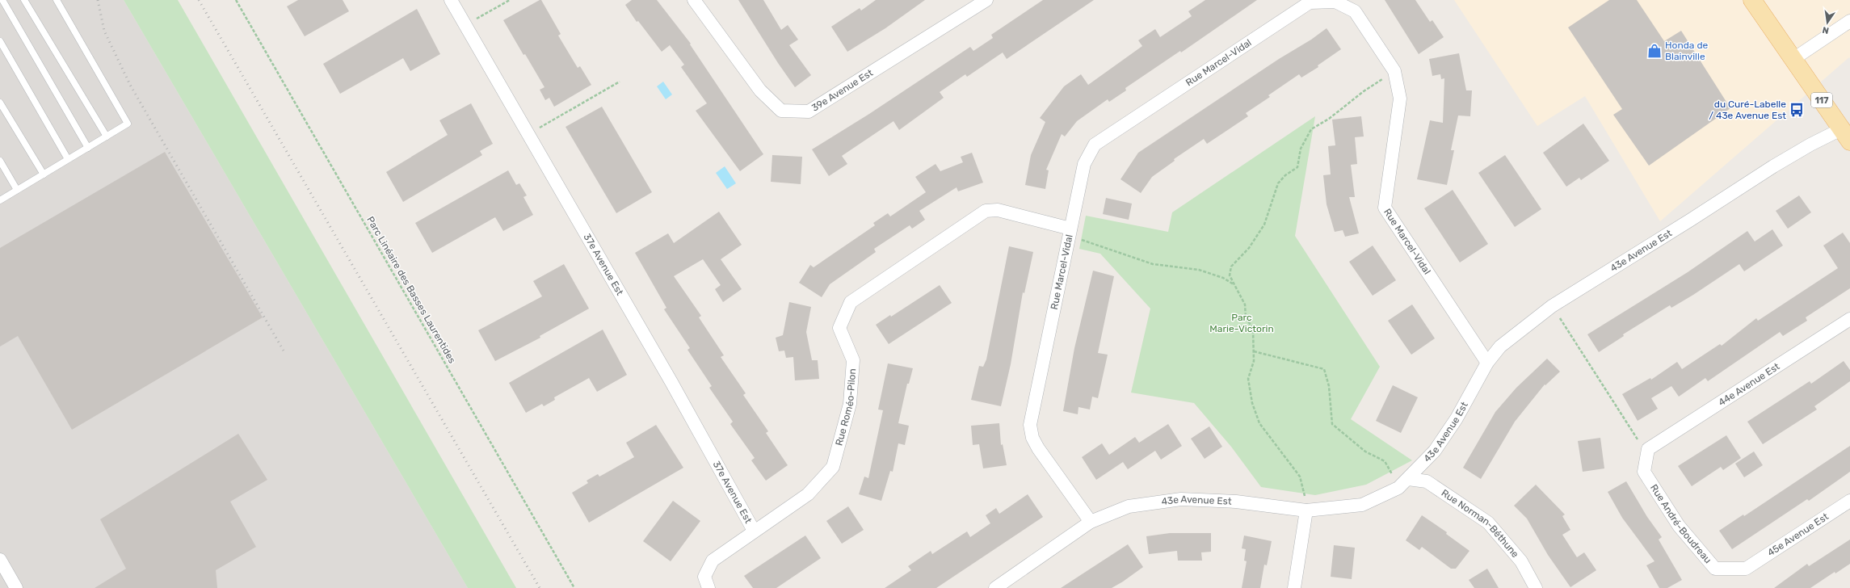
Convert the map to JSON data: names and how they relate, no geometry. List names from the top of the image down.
{
  "streets": {
    "main road": ["117"],
    "street": [
      "Rue Marcel-Vidal",
      "39e Avenue Est",
      "43e Avenue Est",
      "37e Avenue Est",
      "44e Avenue Est",
      "Rue Roméo-Pilon",
      "Rue André-Boudreau",
      "Rue Norman-Béthune",
      "45e Avenue Est"
    ],
    "path": ["Parc Linéaire des Basses Laurentides"]
  },
  "crossings": [
    ["Rue Marcel-Vidal", "43e Avenue Est"],
    ["Rue Marcel-Vidal", "Rue Roméo-Pilon"],
    ["117", "43e Avenue Est"],
    ["43e Avenue Est", "Rue Norman-Béthune"],
    ["37e Avenue Est", "Rue Roméo-Pilon"],
    ["44e Avenue Est", "Rue André-Boudreau"],
    ["Rue André-Boudreau", "45e Avenue Est"]
  ],
  "parks": ["Parc Marie-Victorin"],
  "places": {
    "shop": ["Honda de Blainville"],
    "bus stop": ["du Curé-Labelle / 43e Avenue Est"]
  },
  "north": "bottom"
}
